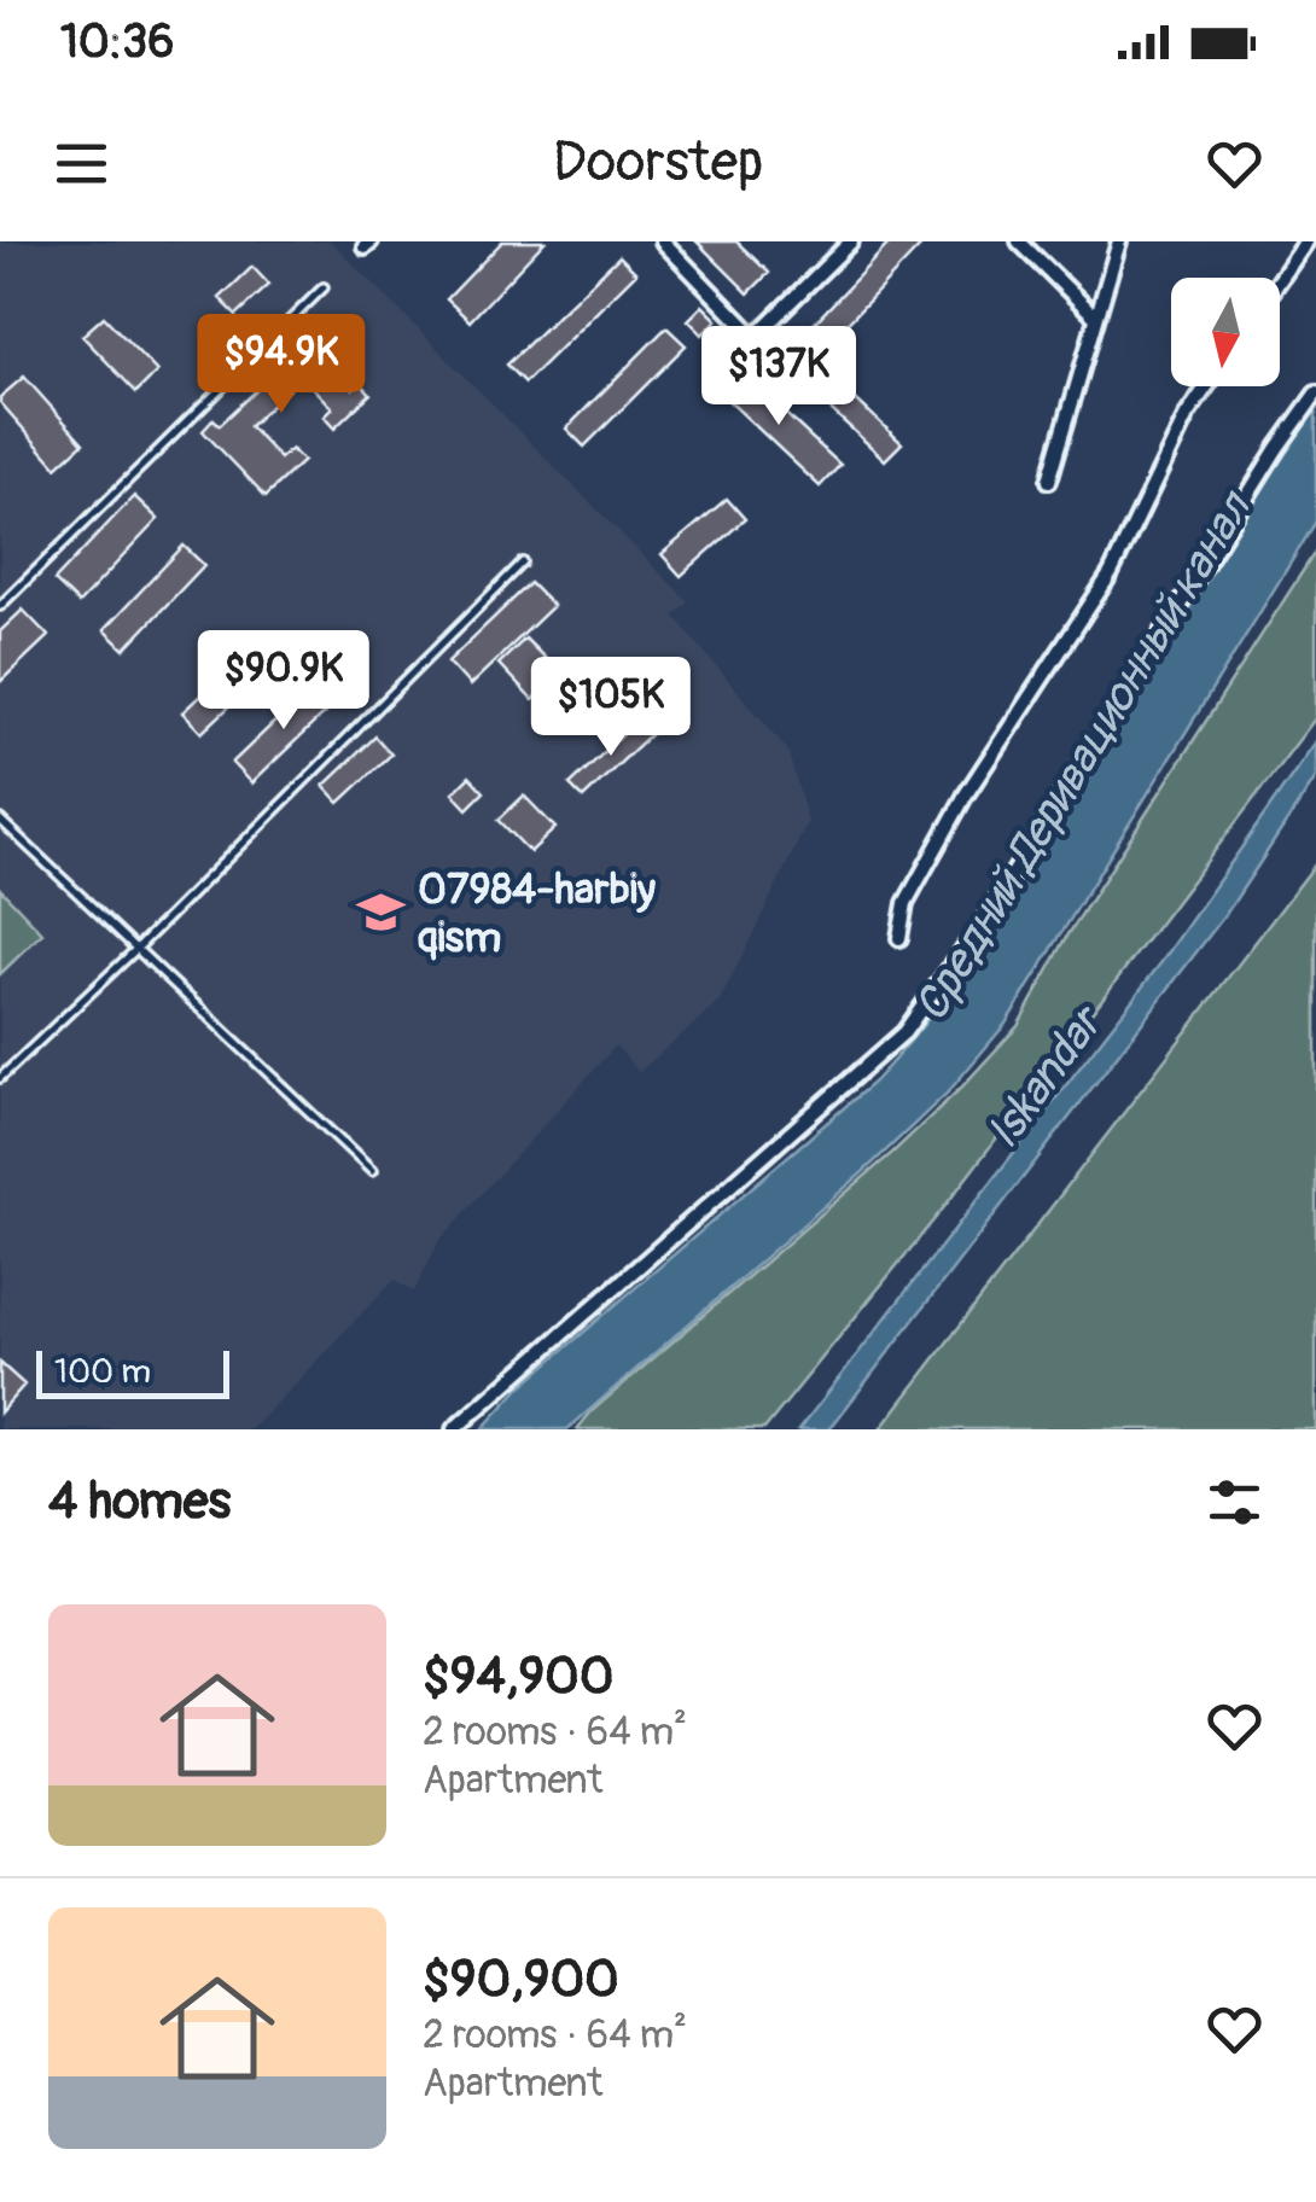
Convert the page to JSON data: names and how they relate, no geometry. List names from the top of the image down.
{
  "water": ["Средний Деривационный канал", "Iskandar"],
  "places": {
    "school or university": ["07984-harbiy qism"]
  },
  "scale_bar": "100 m",
  "north": "bottom",
  "page": {
    "status": "10:36",
    "header": "Doorstep",
    "price": [
      "$94.9K",
      "$137K",
      "$90.9K",
      "$105K"
    ],
    "scale": "100 m",
    "heading": "4 homes",
    "list": [
      {
        "name": "$94,900",
        "note": "2 rooms · 64 m² · Apartment"
      },
      {
        "name": "$90,900",
        "note": "2 rooms · 64 m² · Apartment"
      }
    ]
  }
}
